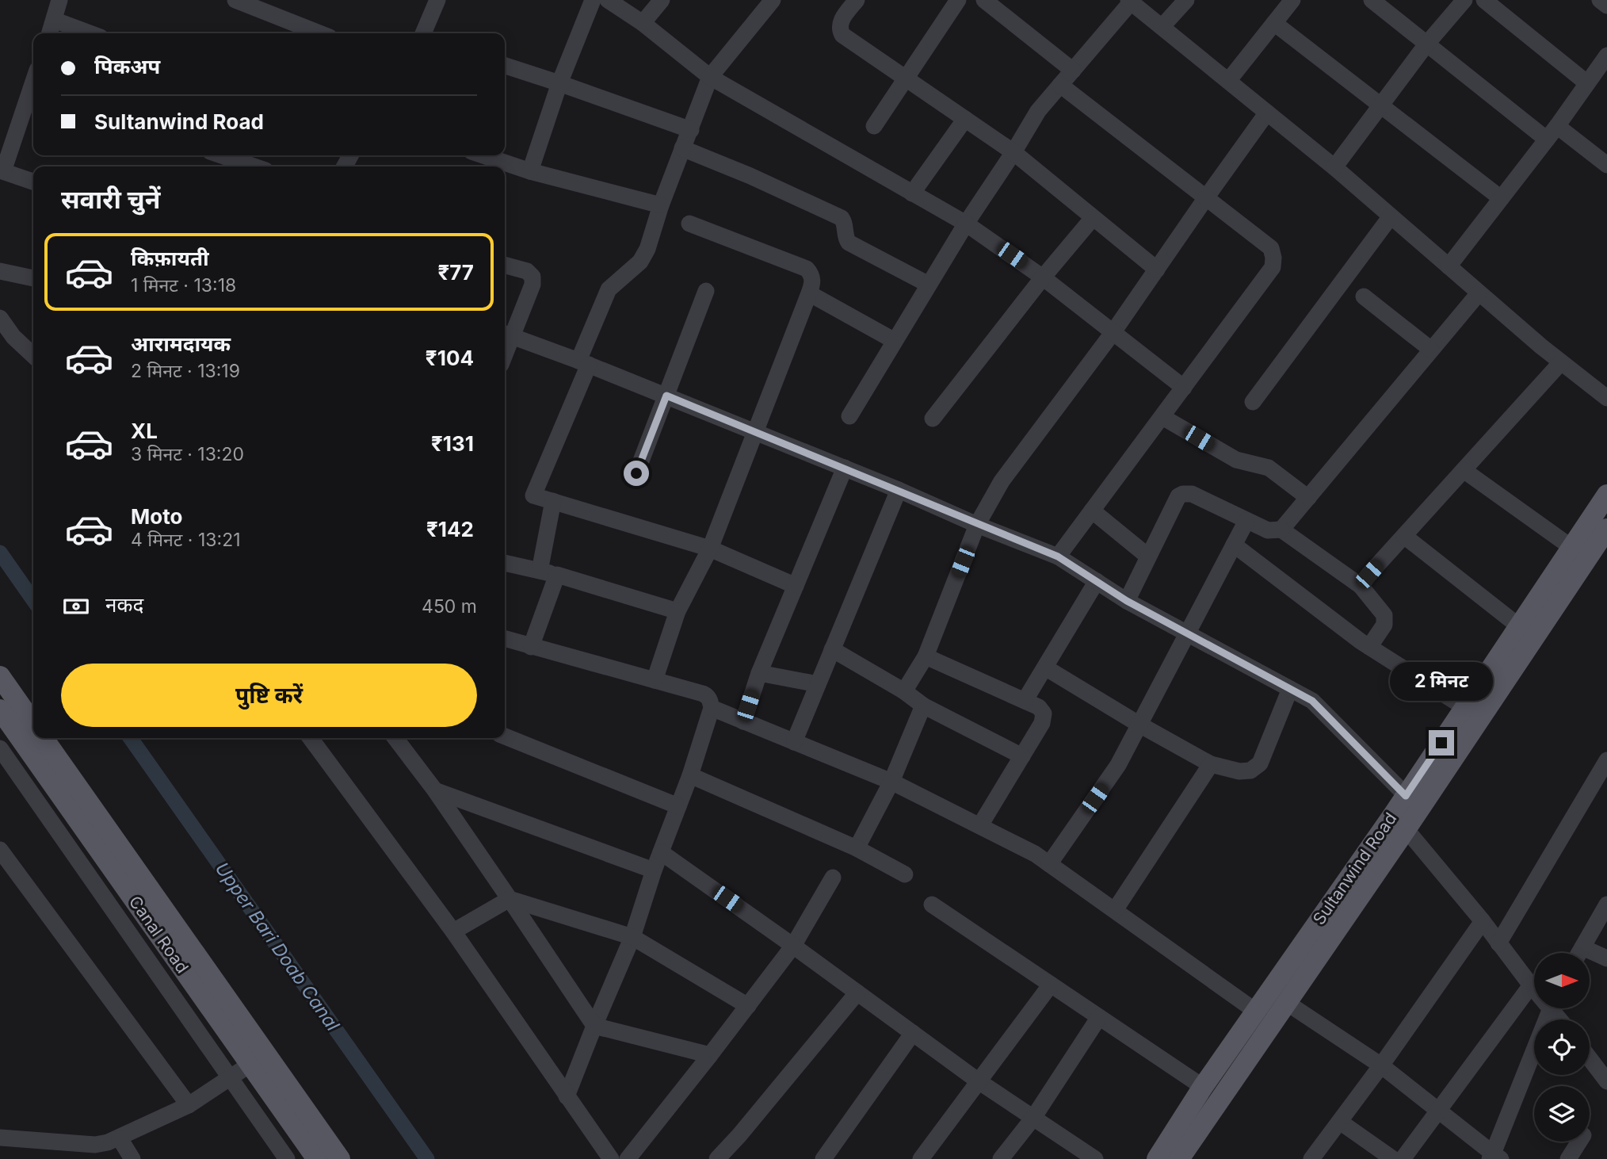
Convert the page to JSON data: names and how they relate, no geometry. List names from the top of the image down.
{
  "streets": {
    "main road": ["Sultanwind Road", "Canal Road"]
  },
  "water": ["Upper Bari Doab Canal"],
  "north": "right",
  "page": {
    "banner": ["पिकअप", "Sultanwind Road"],
    "heading": "सवारी चुनें",
    "list": [
      {
        "name": "किफ़ायती",
        "note": "1 मिनट · 13:18",
        "value": "₹77"
      },
      {
        "name": "आरामदायक",
        "note": "2 मिनट · 13:19",
        "value": "₹104"
      },
      {
        "name": "XL",
        "note": "3 मिनट · 13:20",
        "value": "₹131"
      },
      {
        "name": "Moto",
        "note": "4 मिनट · 13:21",
        "value": "₹142"
      }
    ],
    "pay": ["नकद", "450 m"],
    "buttons": "पुष्टि करें",
    "bubble": "2 मिनट"
  }
}
